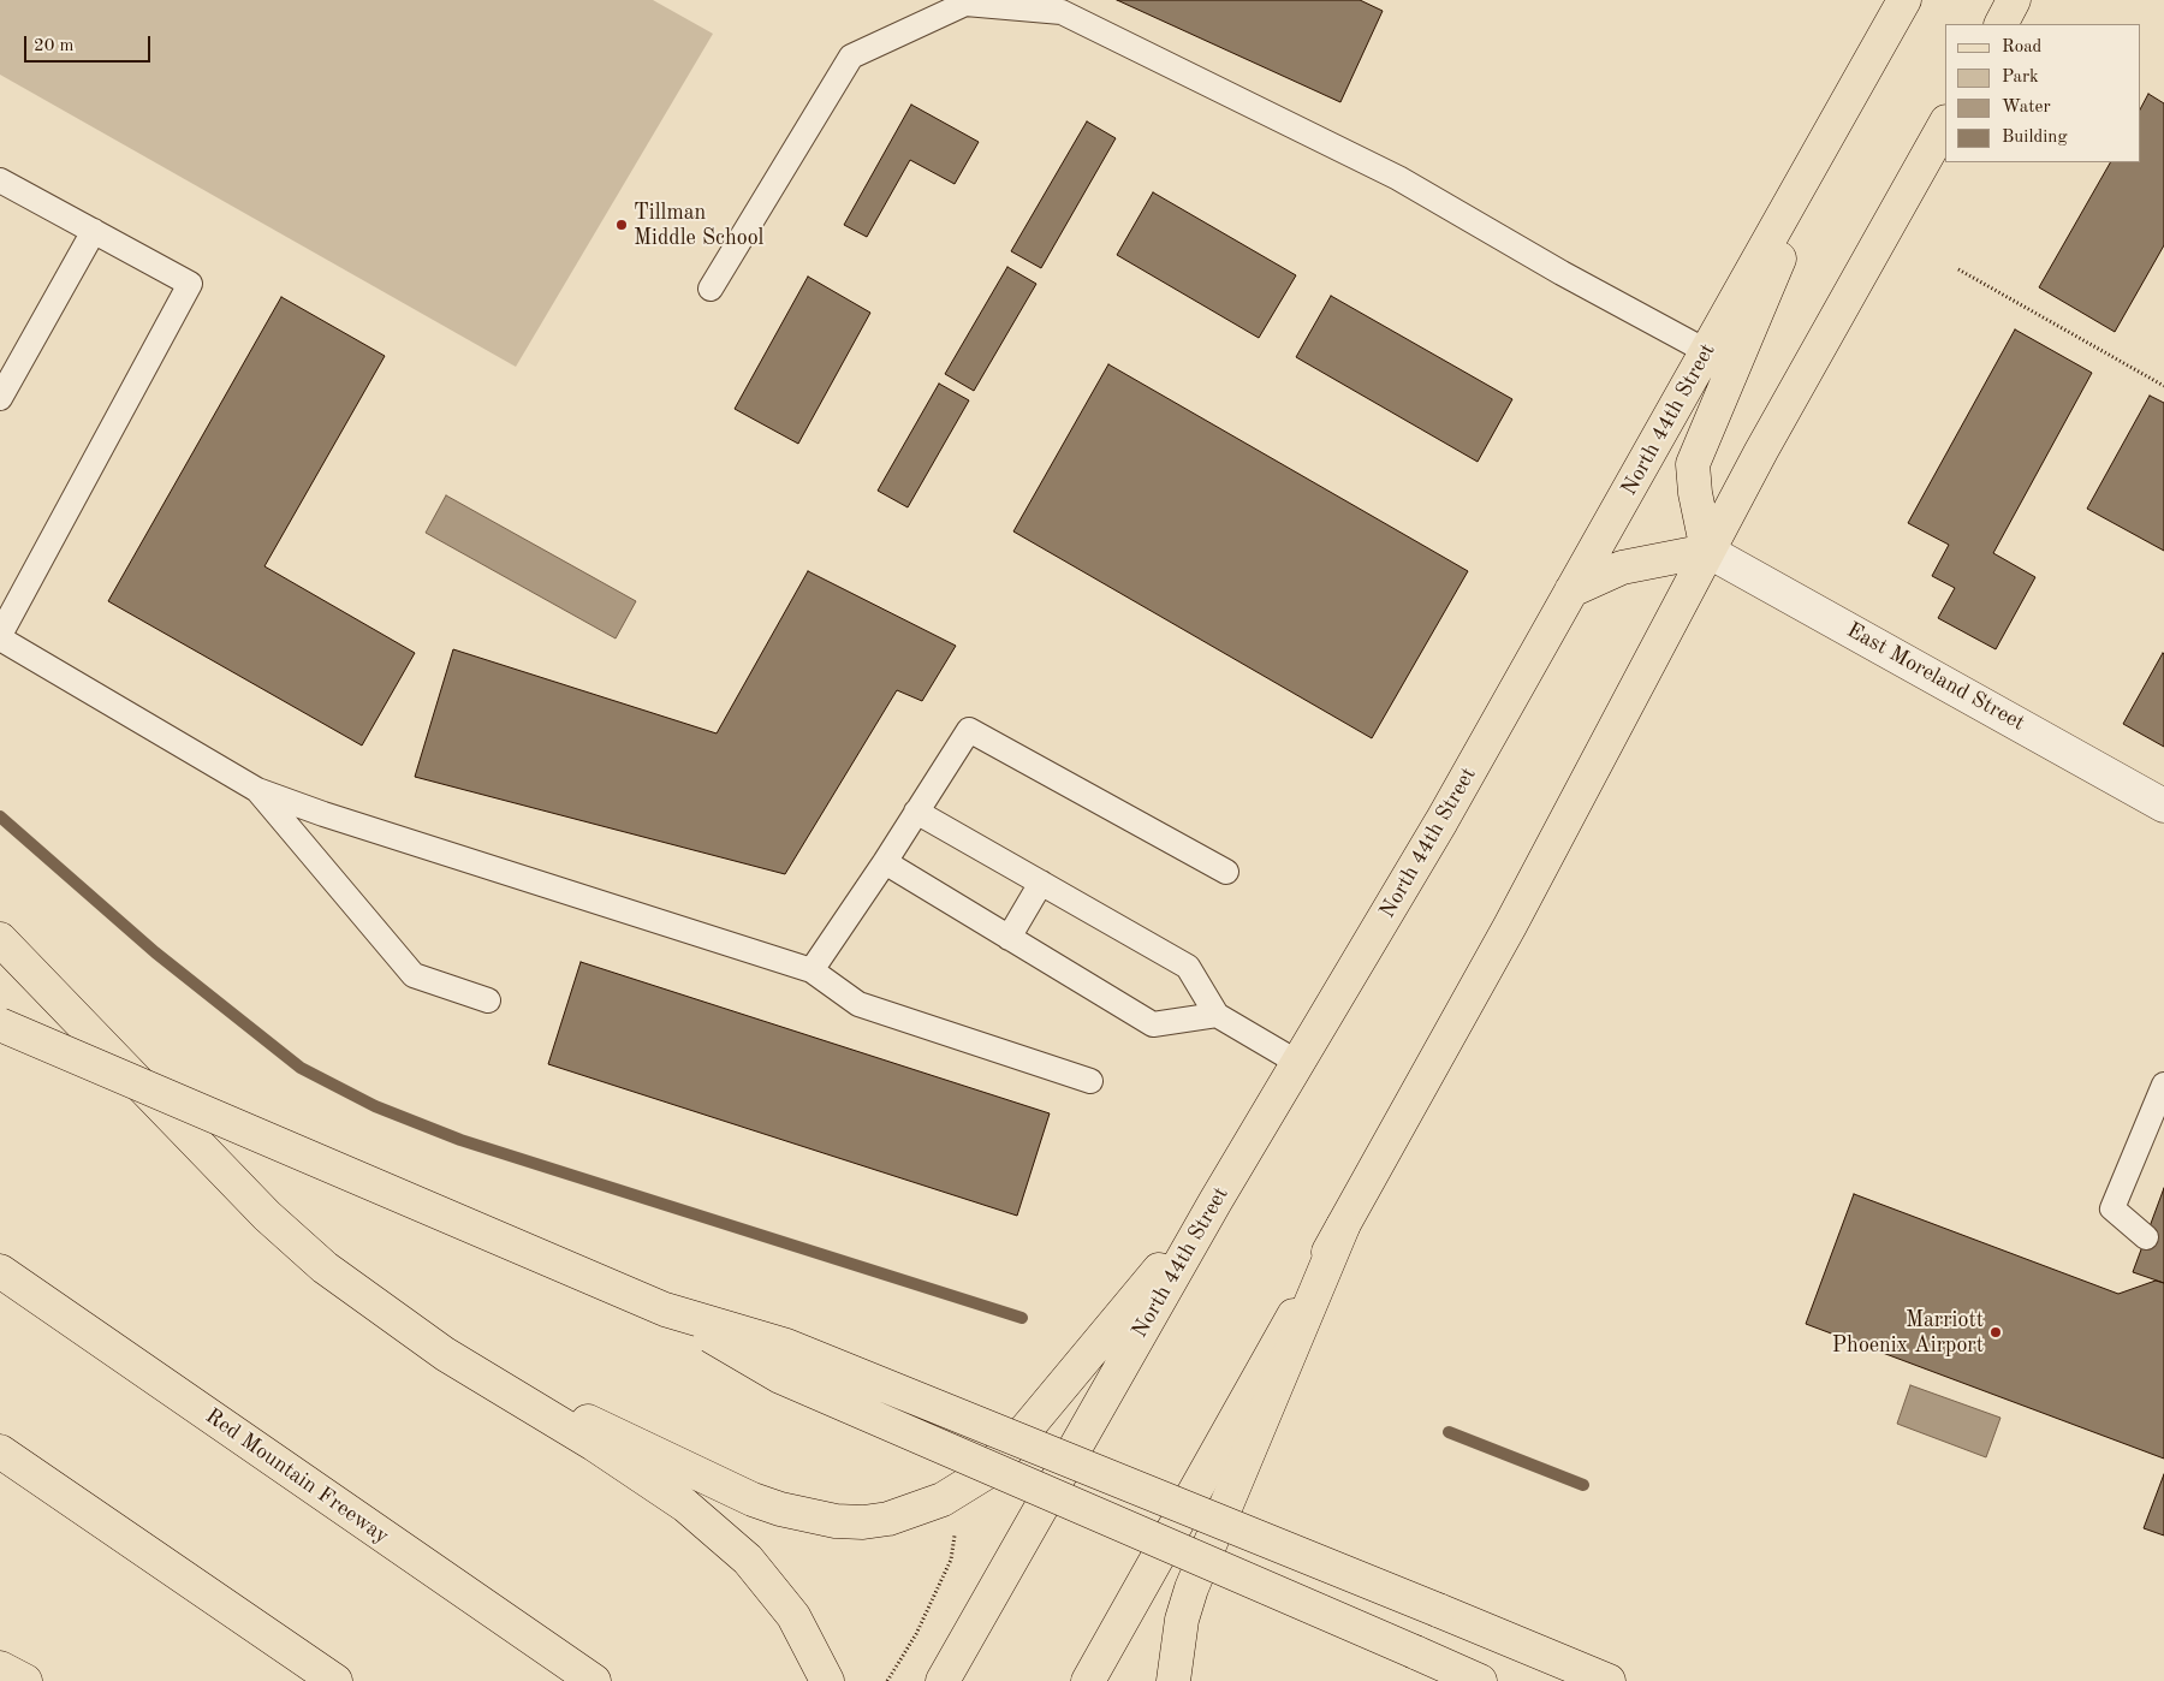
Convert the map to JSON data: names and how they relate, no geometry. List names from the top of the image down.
{
  "streets": {
    "main road": ["North 44th Street", "Red Mountain Freeway"],
    "street": ["East Moreland Street"]
  },
  "places": ["Tillman Middle School", "Marriott Phoenix Airport"],
  "legend": [
    "Road",
    "Park",
    "Water",
    "Building"
  ],
  "scale_bar": "20 m"
}
